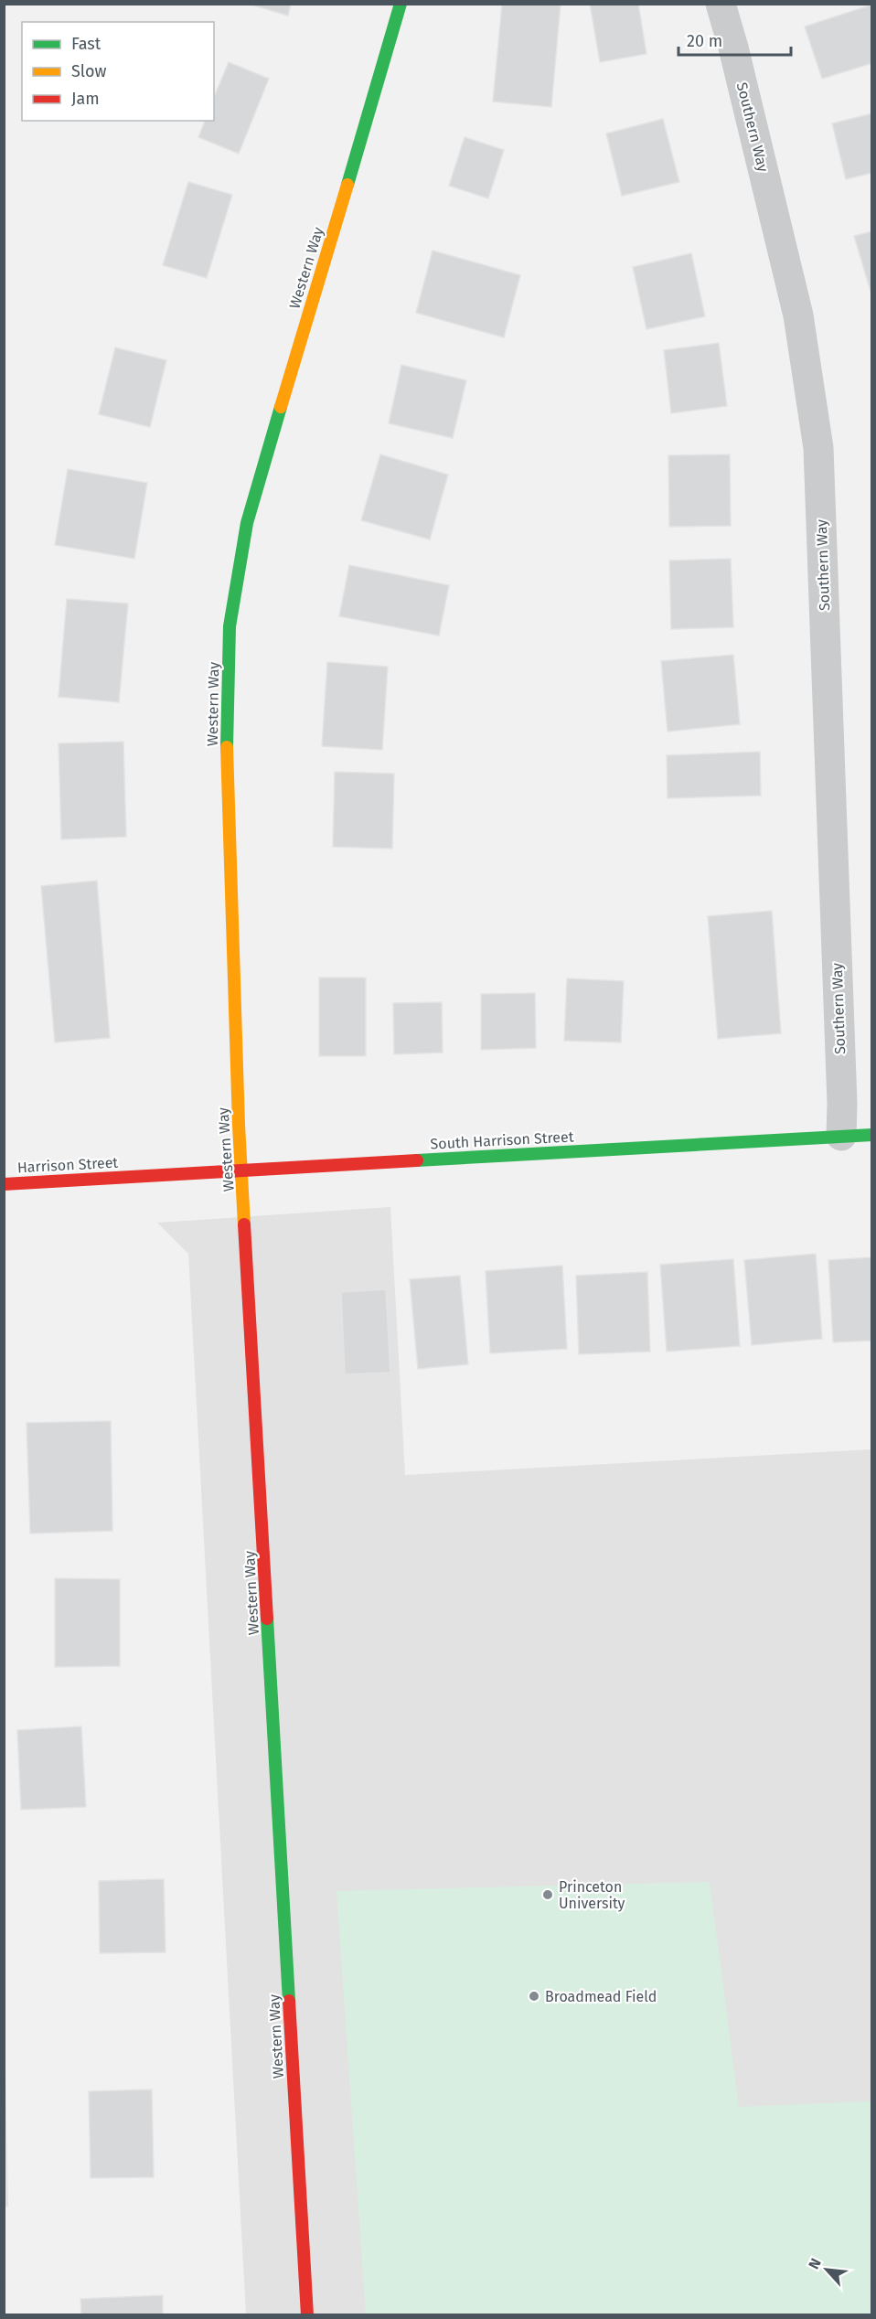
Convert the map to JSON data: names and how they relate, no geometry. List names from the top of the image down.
{
  "streets": {
    "street": [
      "Southern Way",
      "Western Way",
      "South Harrison Street",
      "Harrison Street"
    ]
  },
  "crossings": [
    ["Southern Way", "South Harrison Street"],
    ["Western Way", "South Harrison Street"],
    ["South Harrison Street", "Harrison Street"]
  ],
  "places": ["Princeton University", "Broadmead Field"],
  "legend": ["Fast", "Slow", "Jam"],
  "scale_bar": "20 m",
  "north": "top left"
}
